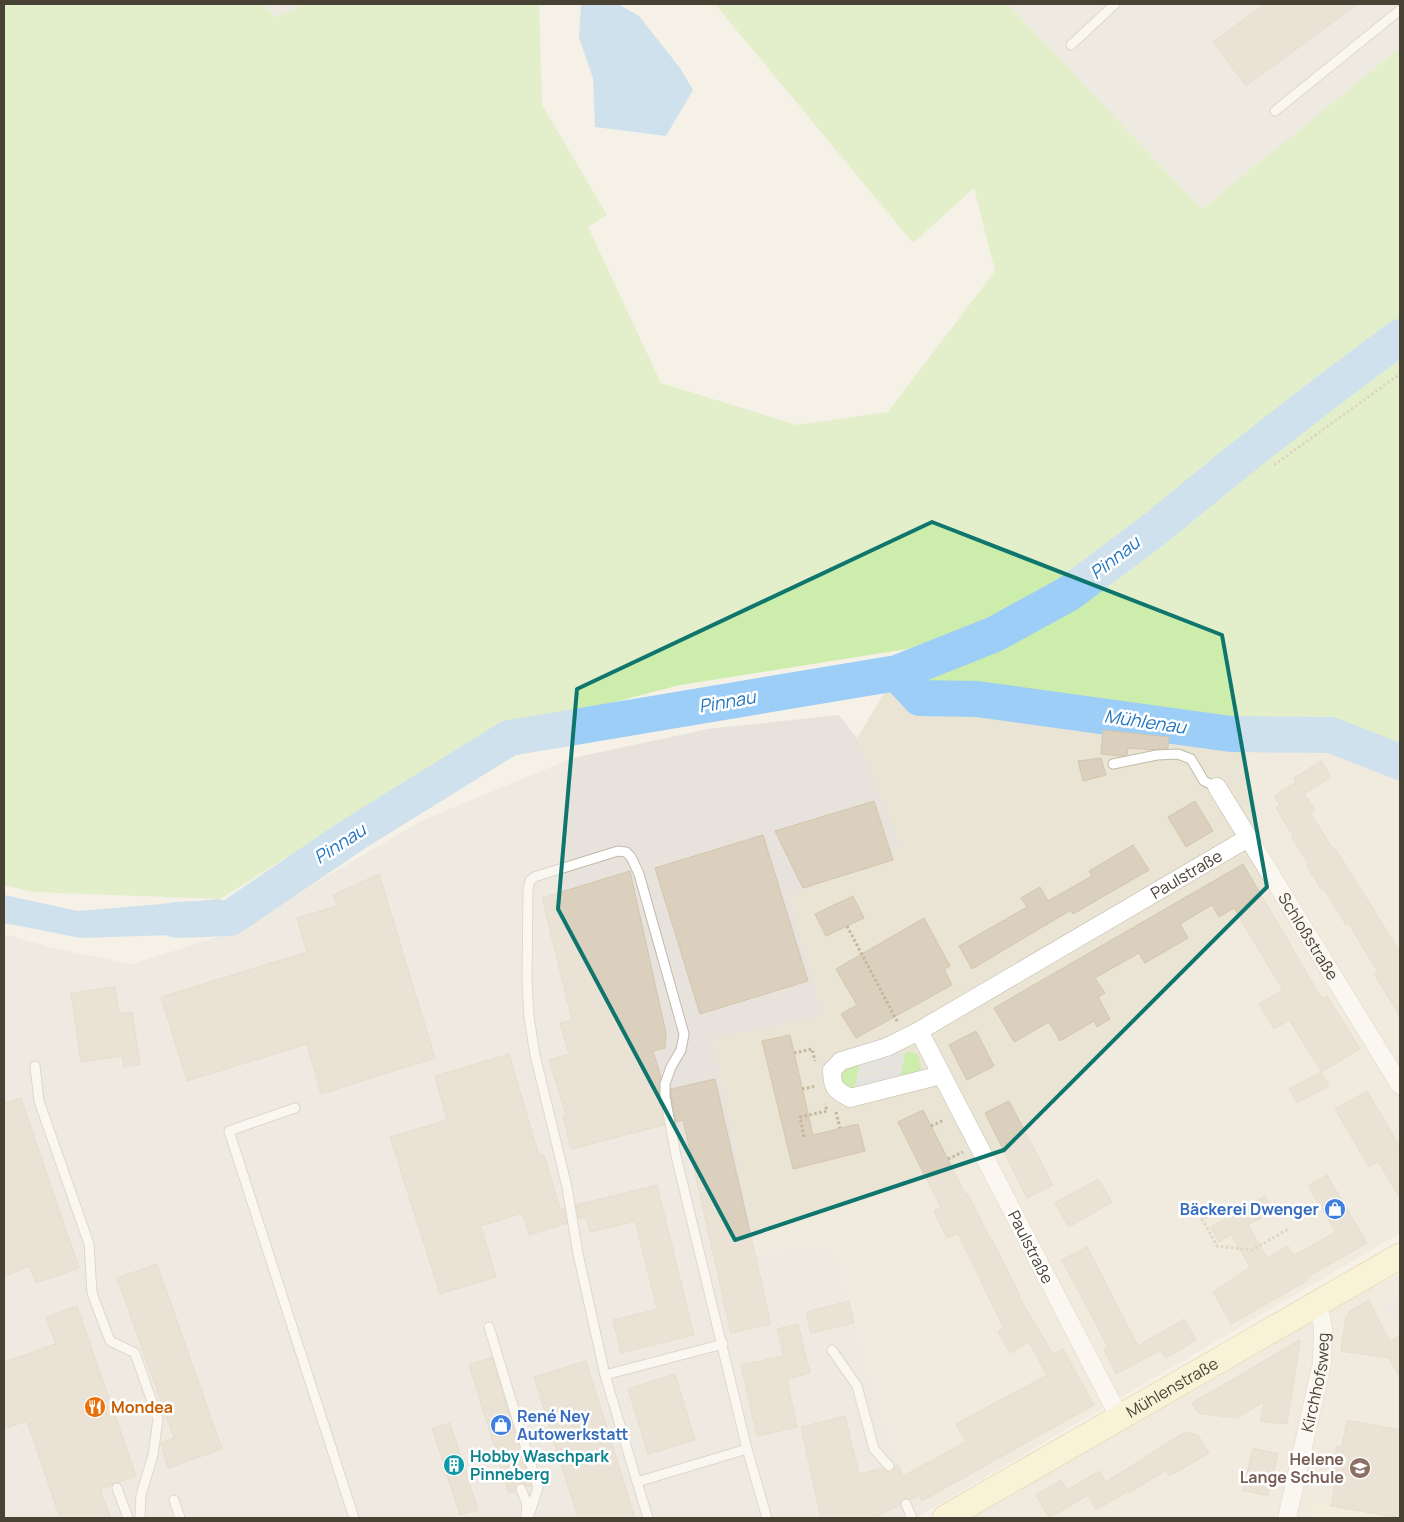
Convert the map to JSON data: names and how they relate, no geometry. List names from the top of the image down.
{
  "streets": {
    "main road": ["Mühlenstraße"],
    "street": ["Paulstraße", "Schloßstraße", "Kirchhofsweg"]
  },
  "crossings": [
    ["Paulstraße", "Schloßstraße"],
    ["Paulstraße", "Mühlenstraße"],
    ["Kirchhofsweg", "Mühlenstraße"]
  ],
  "water": ["Pinnau", "Mühlenau"],
  "places": {
    "shop": ["Bäckerei Dwenger", "René Ney Autowerkstatt"],
    "restaurant": ["Mondea"],
    "building": ["Hobby Waschpark Pinneberg"],
    "school or university": ["Helene Lange Schule"]
  }
}
